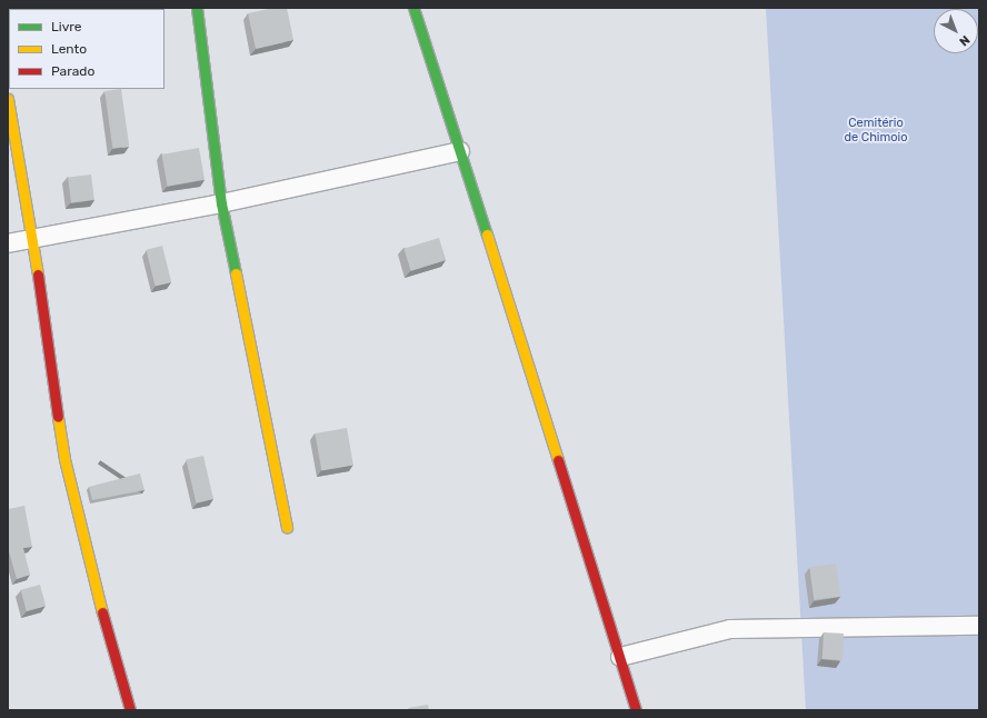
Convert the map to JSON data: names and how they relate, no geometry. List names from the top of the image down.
{
  "parks": ["Cemitério de Chimoio"],
  "legend": ["Livre", "Lento", "Parado"],
  "north": "bottom right"
}
